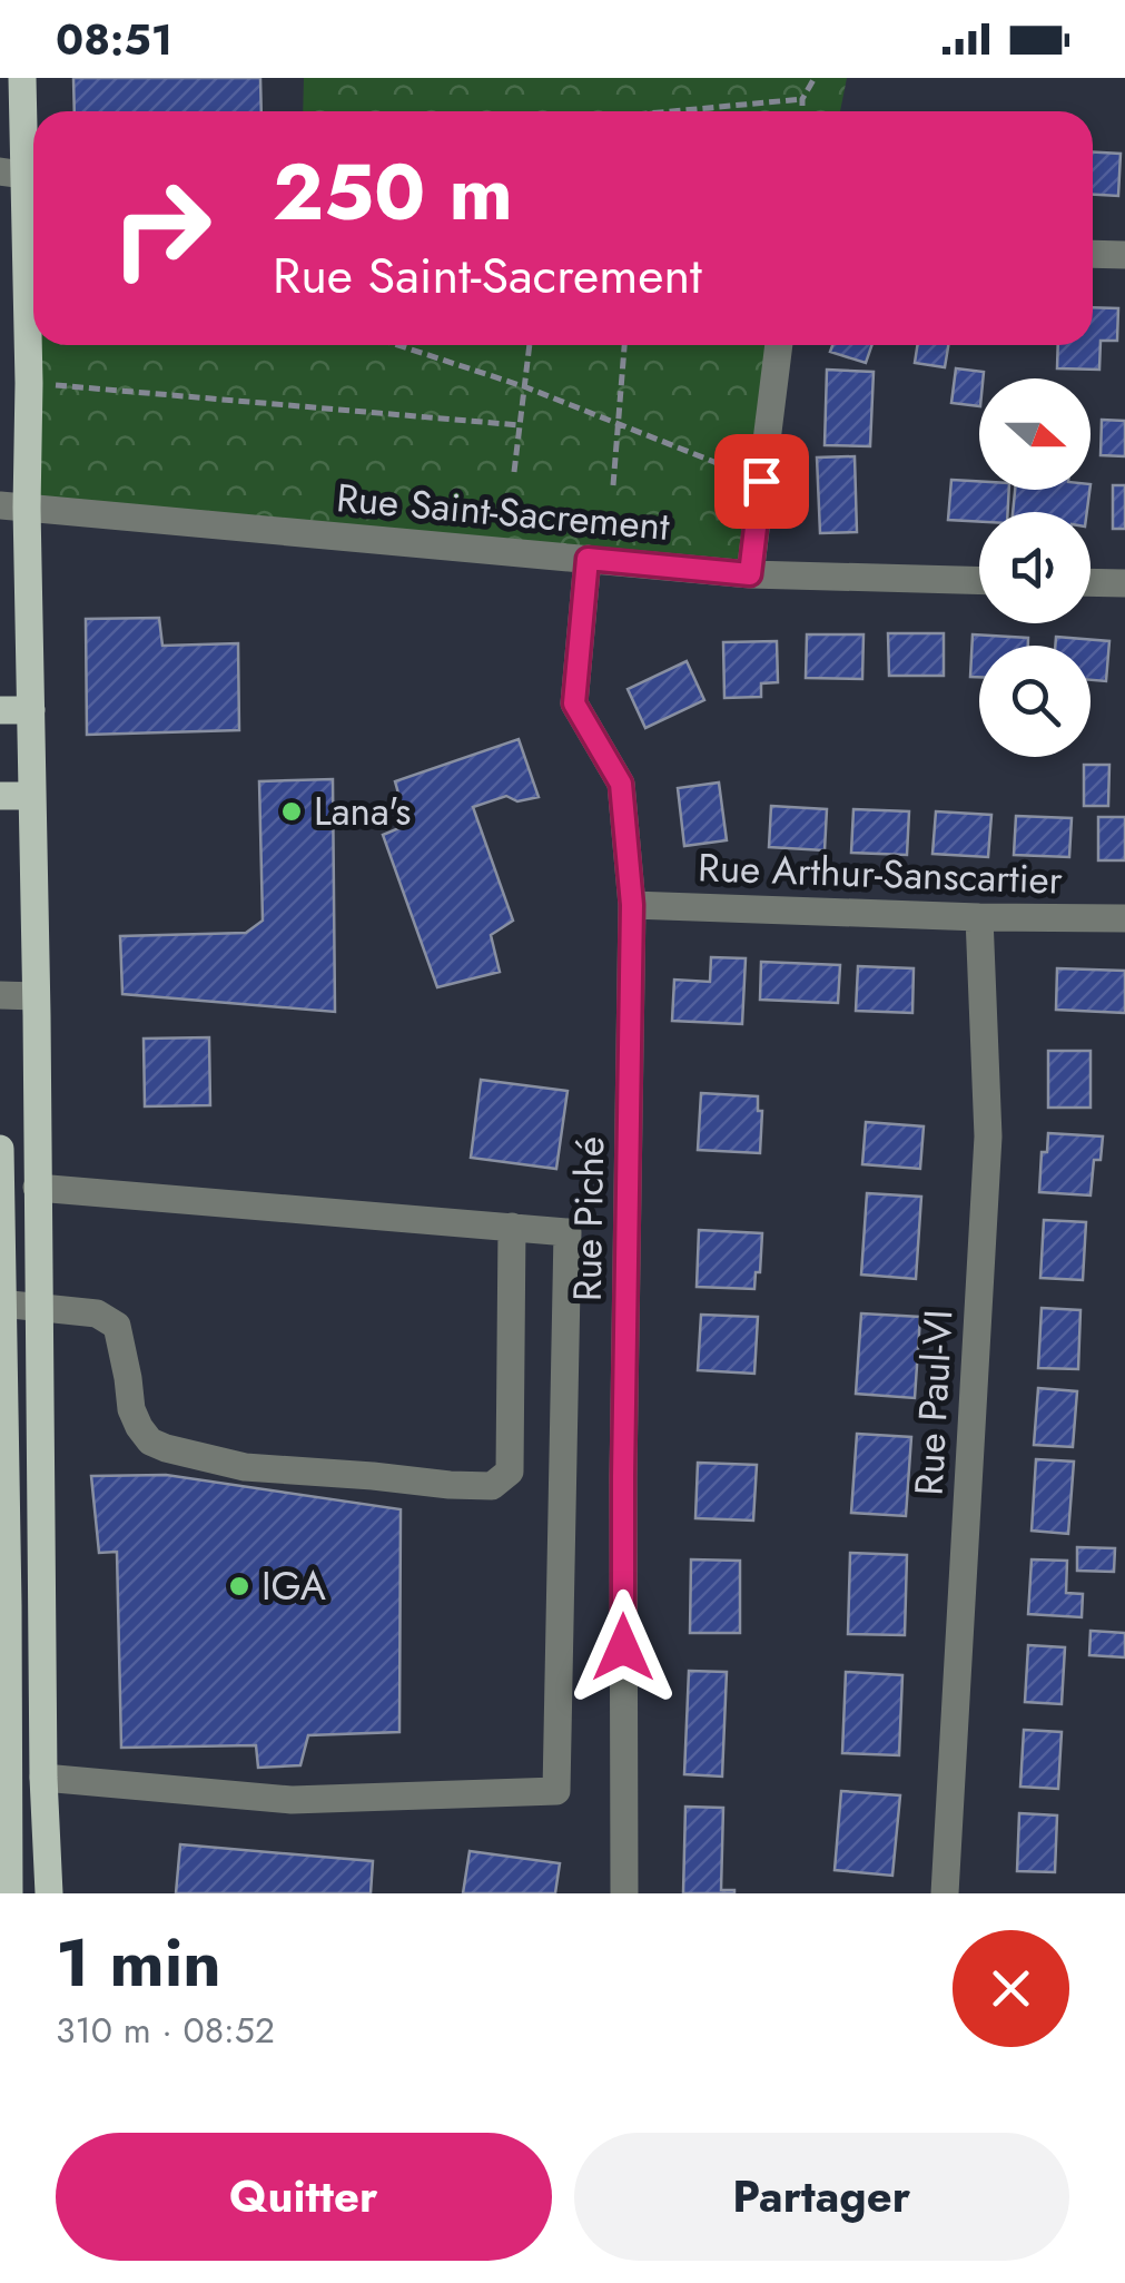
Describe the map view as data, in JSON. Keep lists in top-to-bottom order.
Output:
{
  "streets": {
    "street": [
      "Rue Saint-Sacrement",
      "Rue Arthur-Sanscartier",
      "Rue Piché",
      "Rue Paul-VI"
    ]
  },
  "crossings": [
    ["Rue Saint-Sacrement", "Rue Piché"],
    ["Rue Arthur-Sanscartier", "Rue Piché"],
    ["Rue Arthur-Sanscartier", "Rue Paul-VI"]
  ],
  "places": ["Lana's", "IGA"],
  "north": "right",
  "page": {
    "status": "08:51",
    "turn": ["250 m", "Rue Saint-Sacrement"],
    "heading": ["1 min", "310 m · 08:52"],
    "buttons": ["Quitter", "Partager"]
  }
}
